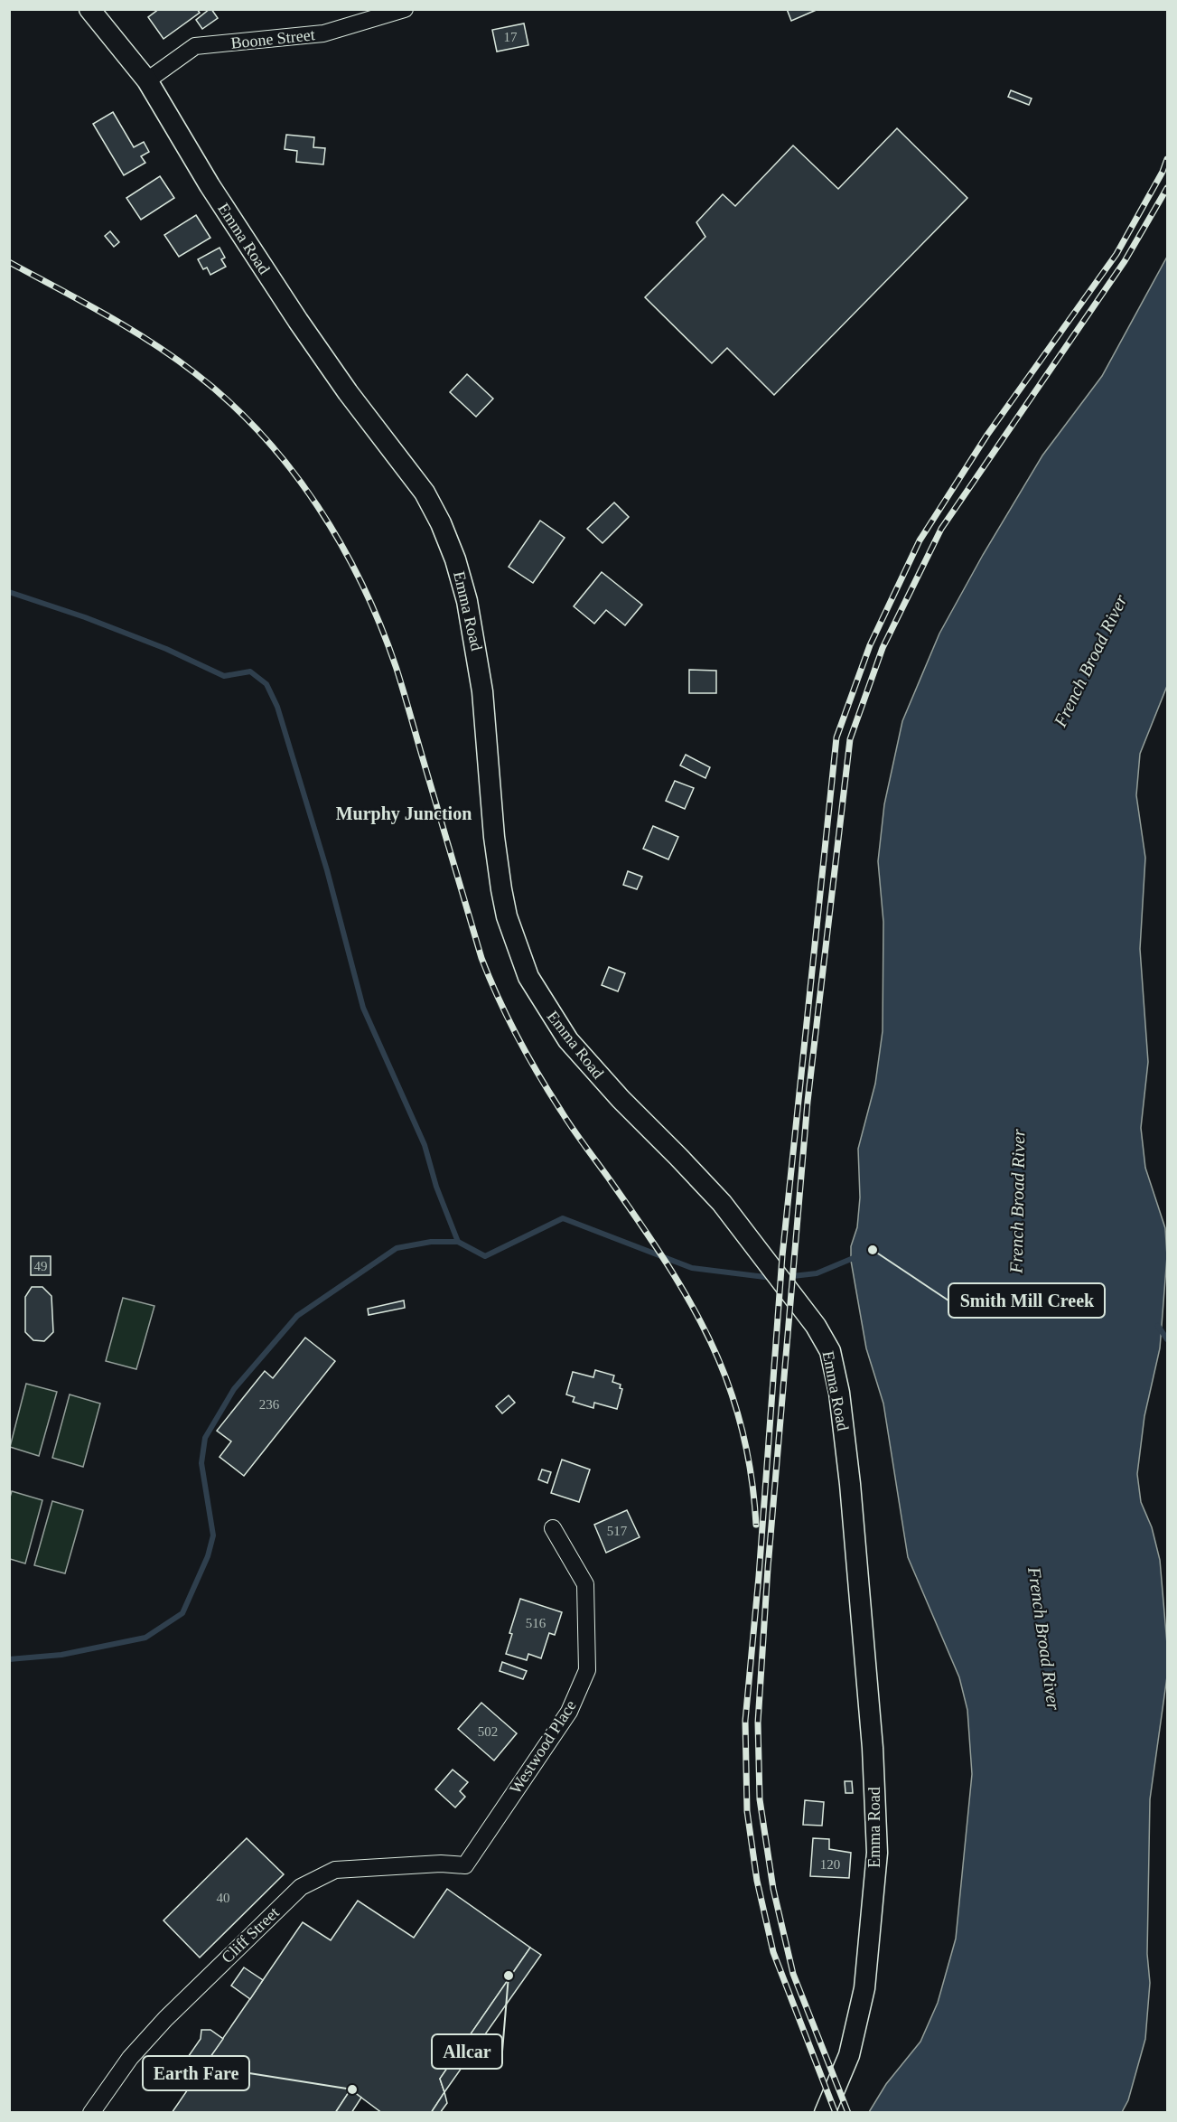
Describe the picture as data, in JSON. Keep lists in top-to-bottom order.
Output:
{
  "streets": {
    "street": [
      "Boone Street",
      "Emma Road",
      "Westwood Place",
      "Cliff Street"
    ]
  },
  "crossings": [
    ["Boone Street", "Emma Road"],
    ["Westwood Place", "Cliff Street"]
  ],
  "districts": ["Murphy Junction"],
  "water": ["French Broad River"],
  "places": ["Smith Mill Creek", "Allcar", "Earth Fare"],
  "house_numbers": [
    "17",
    "49",
    "236",
    "517",
    "516",
    "502",
    "120",
    "40"
  ]
}
